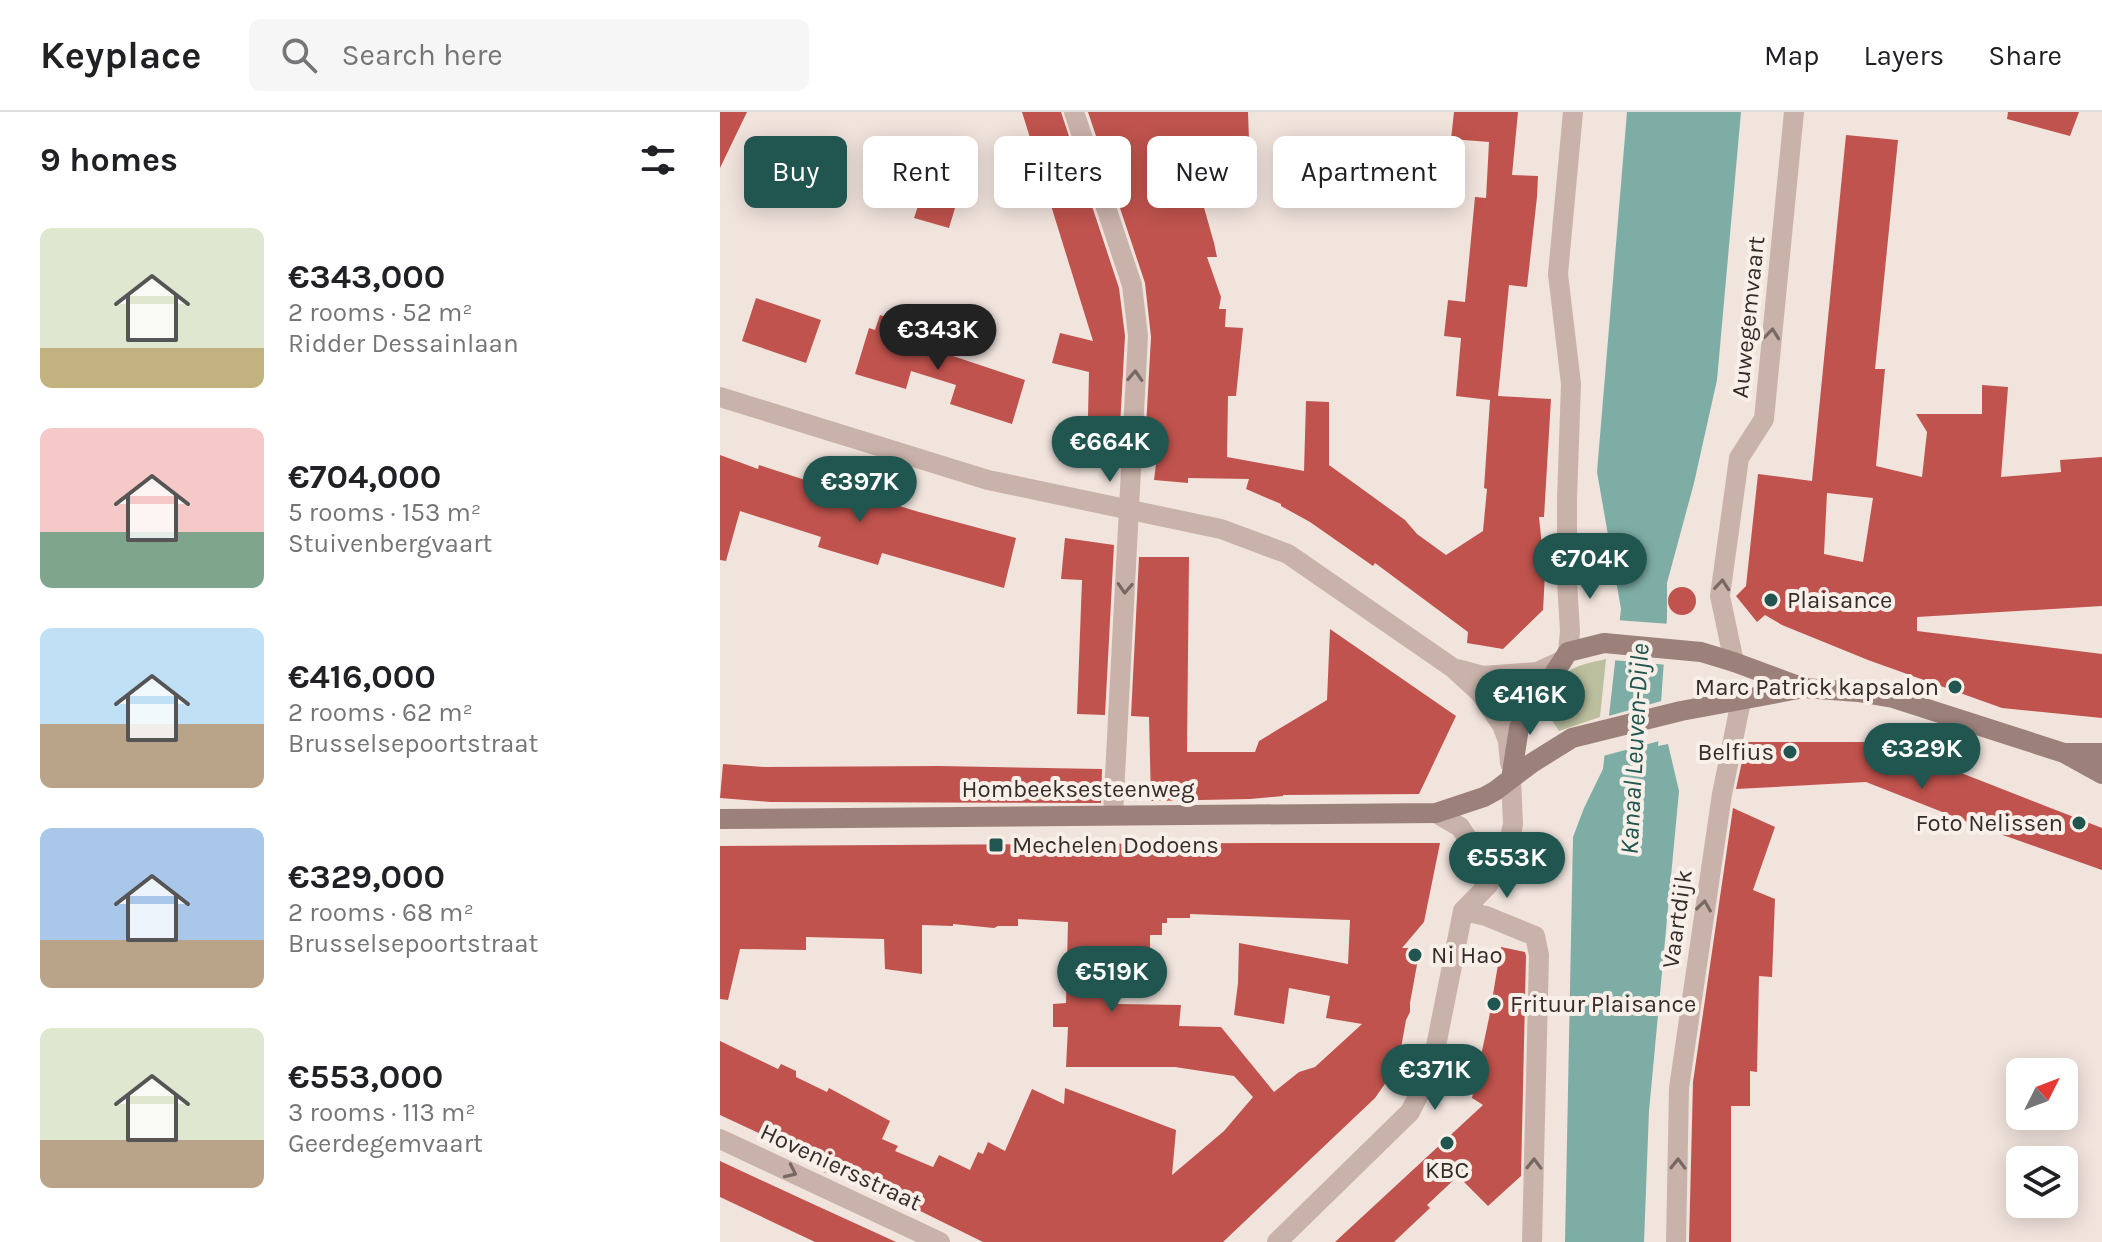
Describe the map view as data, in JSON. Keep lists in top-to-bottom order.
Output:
{
  "streets": {
    "main road": ["Hombeeksesteenweg"],
    "street": ["Auwegemvaart", "Vaartdijk", "Hoveniersstraat"]
  },
  "crossings": [
    ["Hombeeksesteenweg", "Vaartdijk"]
  ],
  "one_way": ["Vaartdijk", "Hoveniersstraat"],
  "water": ["Kanaal Leuven-Dijle"],
  "places": {
    "other": [
      "Plaisance",
      "Marc Patrick kapsalon",
      "Belfius",
      "Foto Nelissen",
      "Ni Hao",
      "Frituur Plaisance",
      "KBC"
    ],
    "transit": ["Mechelen Dodoens"]
  },
  "north": "top right",
  "page": {
    "header": "Keyplace",
    "search": "Search here",
    "nav": ["Map", "Layers", "Share"],
    "heading": "9 homes",
    "chip": [
      "Buy",
      "Rent",
      "Filters",
      "New",
      "Apartment"
    ],
    "list": [
      {
        "name": "€343,000",
        "note": "2 rooms · 52 m² · Ridder Dessainlaan"
      },
      {
        "name": "€704,000",
        "note": "5 rooms · 153 m² · Stuivenbergvaart"
      },
      {
        "name": "€416,000",
        "note": "2 rooms · 62 m² · Brusselsepoortstraat"
      },
      {
        "name": "€329,000",
        "note": "2 rooms · 68 m² · Brusselsepoortstraat"
      },
      {
        "name": "€553,000",
        "note": "3 rooms · 113 m² · Geerdegemvaart"
      }
    ],
    "price": [
      "€343K",
      "€664K",
      "€397K",
      "€704K",
      "€416K",
      "€329K",
      "€553K",
      "€519K",
      "€371K"
    ]
  }
}
